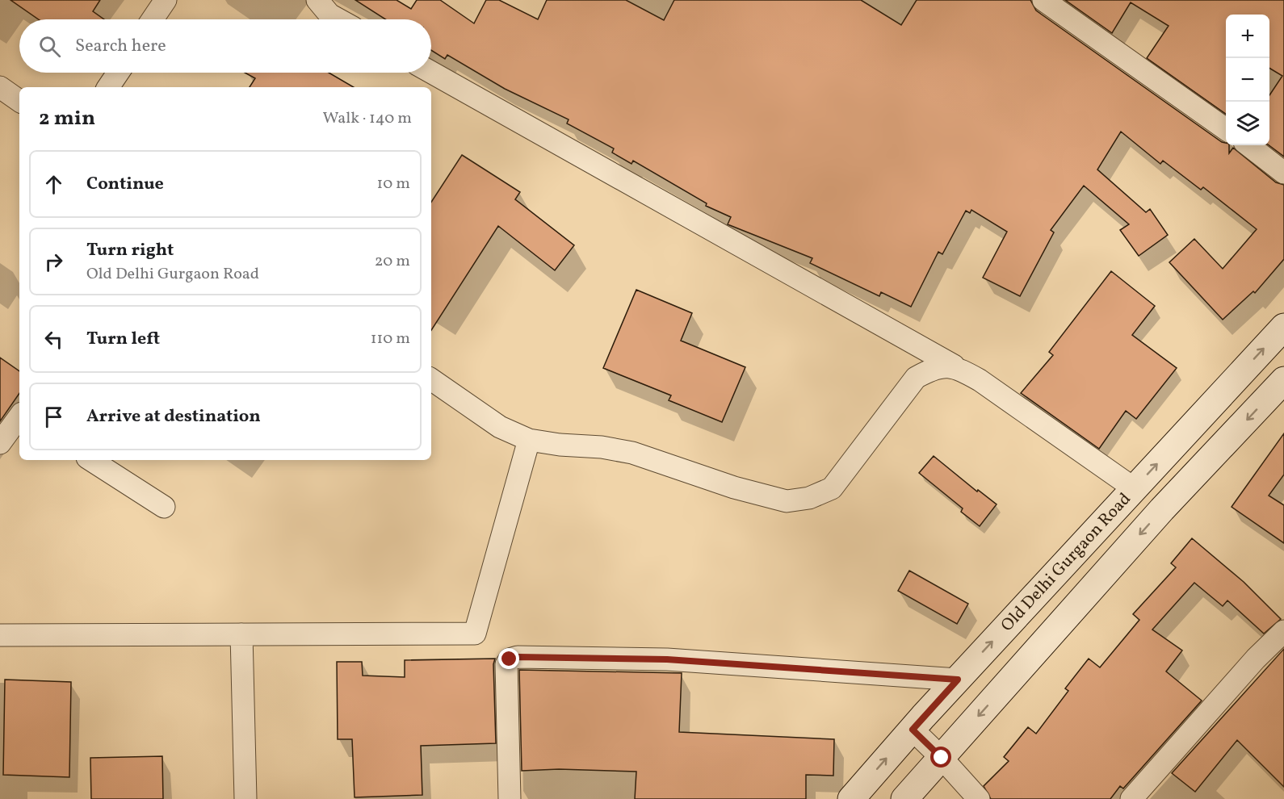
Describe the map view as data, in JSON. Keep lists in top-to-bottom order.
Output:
{
  "streets": {
    "main road": ["Old Delhi Gurgaon Road"]
  },
  "page": {
    "map_buttons": ["+", "−"],
    "search": "Search here",
    "heading": ["2 min", "Walk · 140 m"],
    "list": [
      ["Continue", "10 m"],
      ["Turn right", "Old Delhi Gurgaon Road", "20 m"],
      ["Turn left", "110 m"],
      "Arrive at destination"
    ]
  }
}
